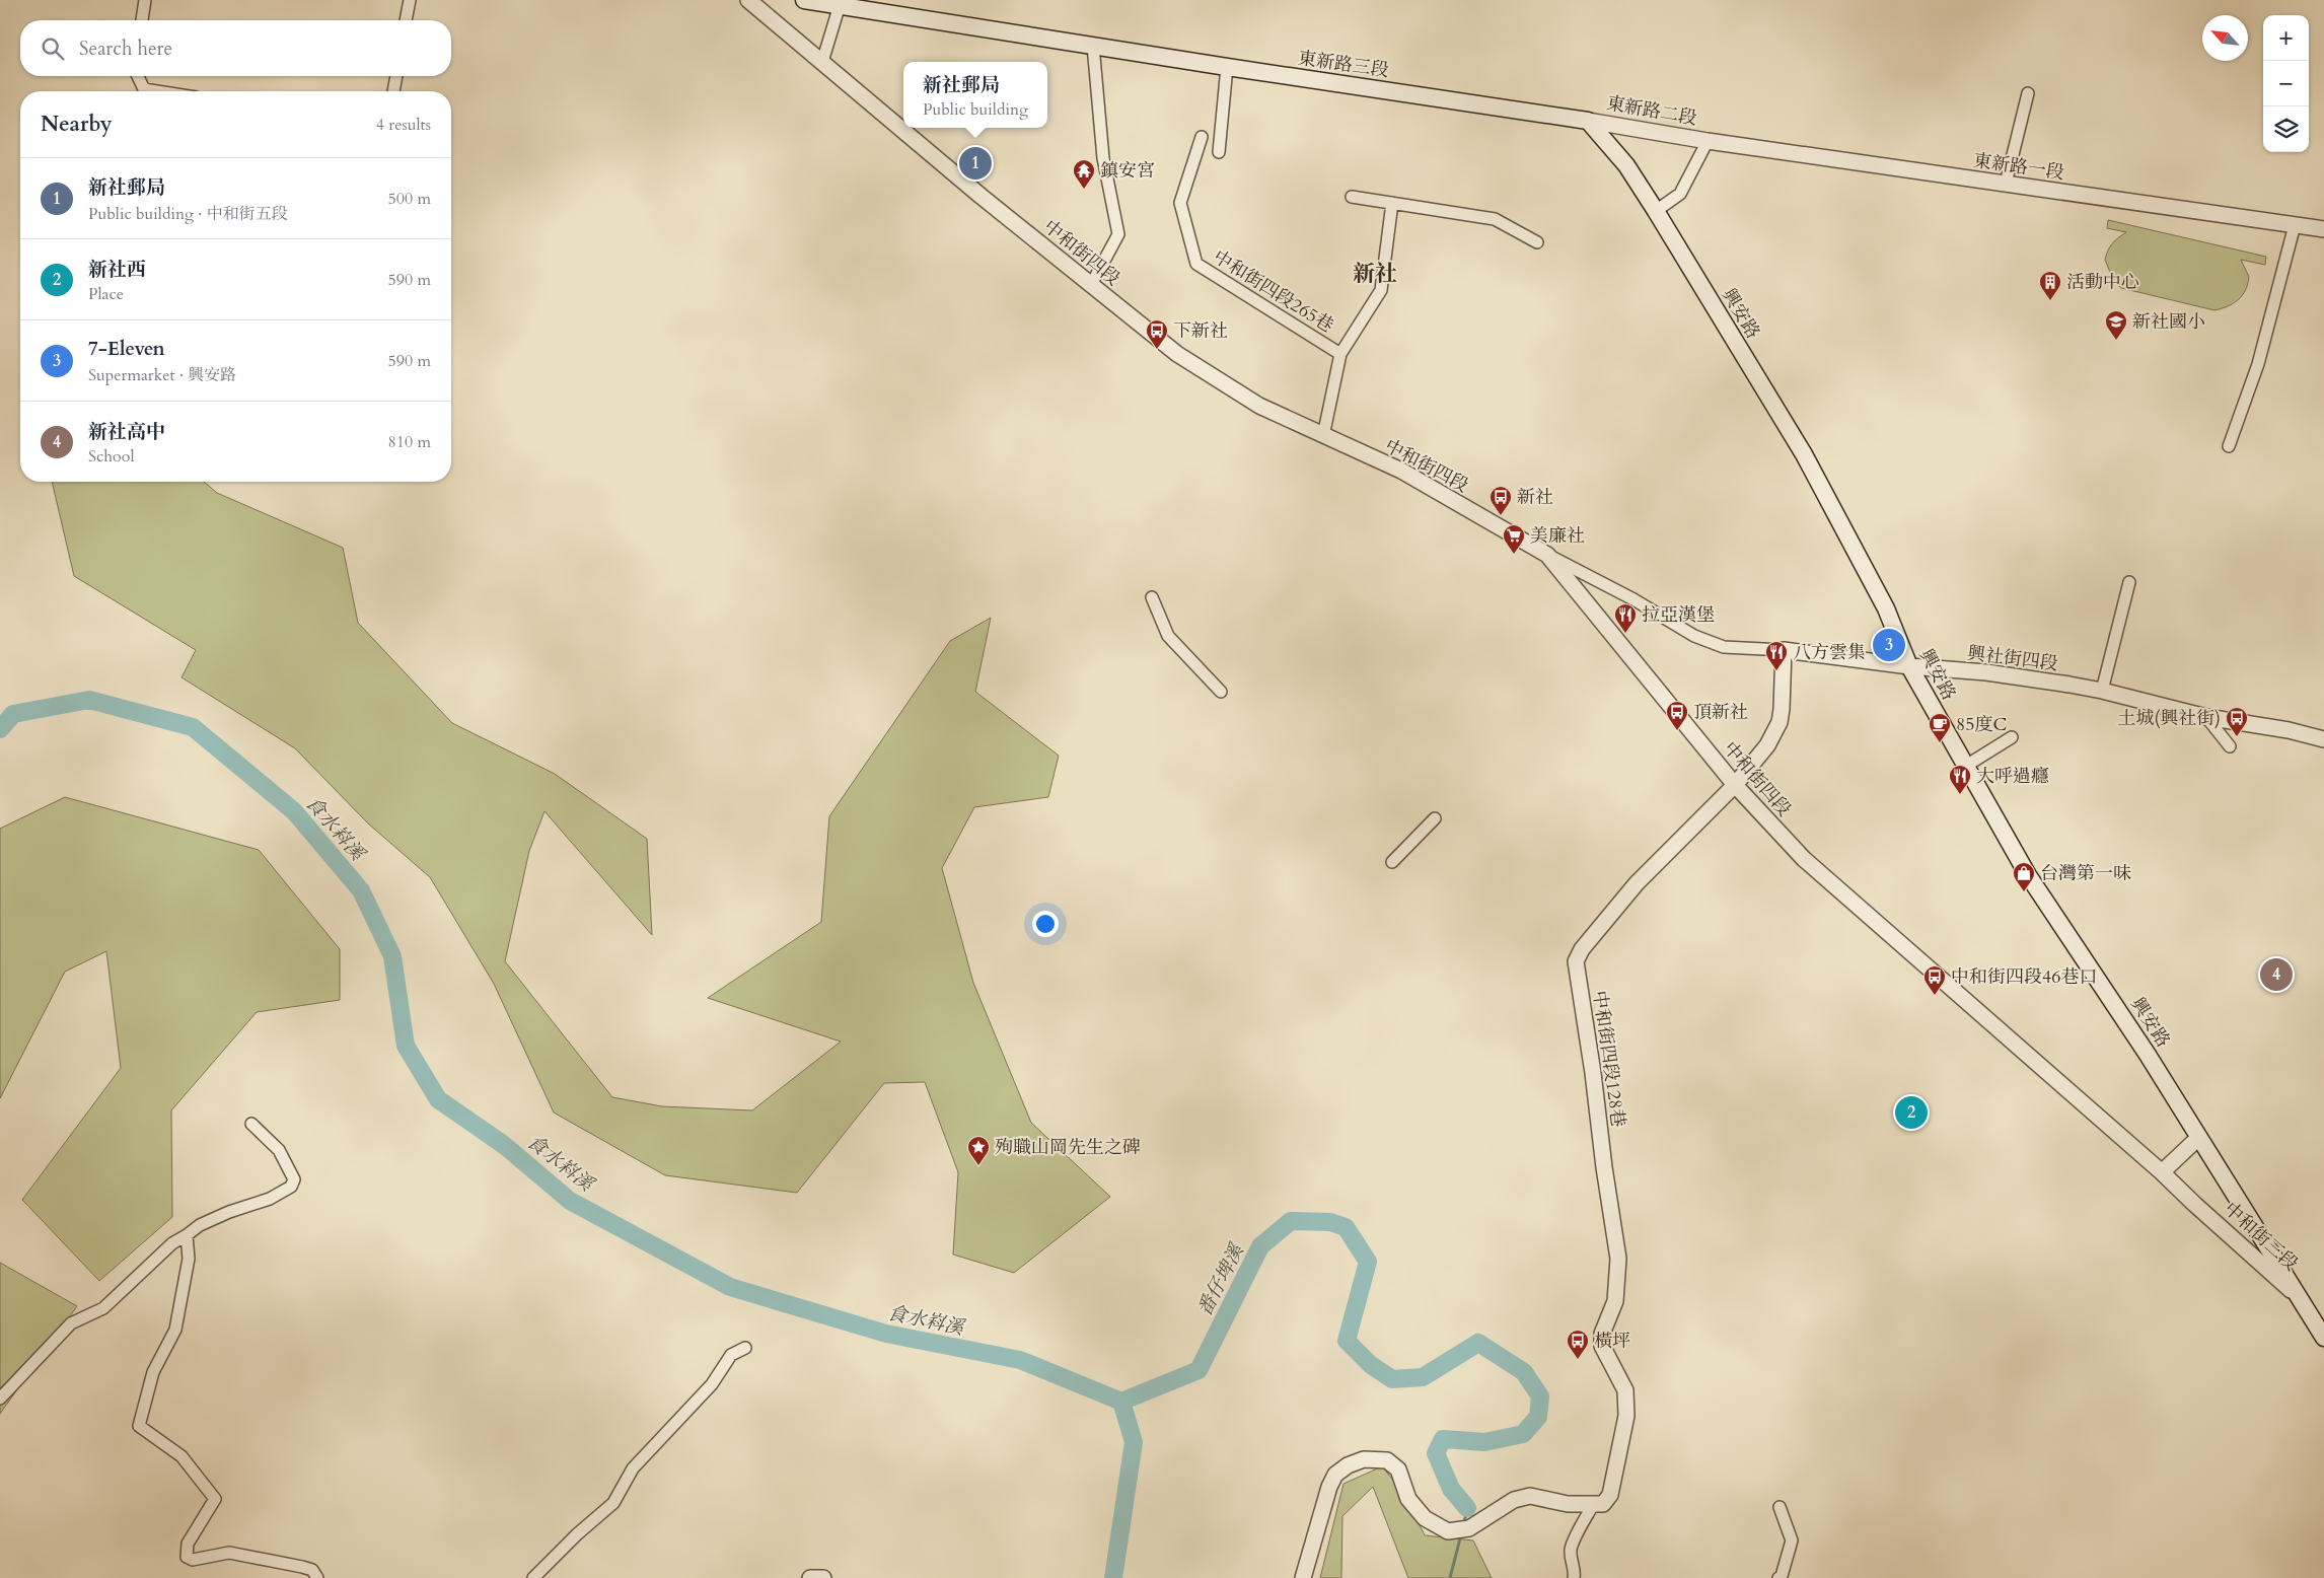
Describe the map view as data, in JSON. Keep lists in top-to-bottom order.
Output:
{
  "streets": {
    "main road": ["東新路三段", "興安路", "中和街三段"],
    "street": [
      "東新路二段",
      "東新路一段",
      "中和街四段",
      "中和街四段265巷",
      "興社街四段",
      "中和街四段128巷"
    ]
  },
  "crossings": [
    ["東新路三段", "東新路二段"],
    ["東新路三段", "興安路"],
    ["東新路二段", "東新路一段"],
    ["東新路二段", "興安路"],
    ["中和街四段", "興社街四段"],
    ["中和街四段", "中和街四段128巷"],
    ["中和街四段", "中和街三段"],
    ["興安路", "興社街四段"],
    ["興安路", "中和街三段"],
    ["興社街四段", "中和街四段128巷"]
  ],
  "districts": ["新社"],
  "water": ["食水嵙溪", "番仔埤溪"],
  "places": {
    "temple": ["鎮安宮"],
    "building": ["活動中心"],
    "school or university": ["新社國小"],
    "bus stop": [
      "下新社",
      "新社",
      "頂新社",
      "土城(興社街)",
      "中和街四段46巷口",
      "橫坪"
    ],
    "supermarket": ["美廉社"],
    "restaurant": ["拉亞漢堡", "八方雲集", "大呼過癮"],
    "cafe": ["85度C"],
    "shop": ["台灣第一味"],
    "place": ["殉職山岡先生之碑"]
  },
  "north": "top left",
  "page": {
    "map_buttons": ["+", "−"],
    "search": "Search here",
    "popup": ["新社郵局", "Public building"],
    "heading": ["Nearby", "4 results"],
    "pins": [
      "1",
      "3",
      "4",
      "2"
    ],
    "list": [
      {
        "mark": "1",
        "name": "新社郵局",
        "note": "Public building · 中和街五段",
        "value": "500 m"
      },
      {
        "mark": "2",
        "name": "新社西",
        "note": "Place",
        "value": "590 m"
      },
      {
        "mark": "3",
        "name": "7-Eleven",
        "note": "Supermarket · 興安路",
        "value": "590 m"
      },
      {
        "mark": "4",
        "name": "新社高中",
        "note": "School",
        "value": "810 m"
      }
    ]
  }
}
